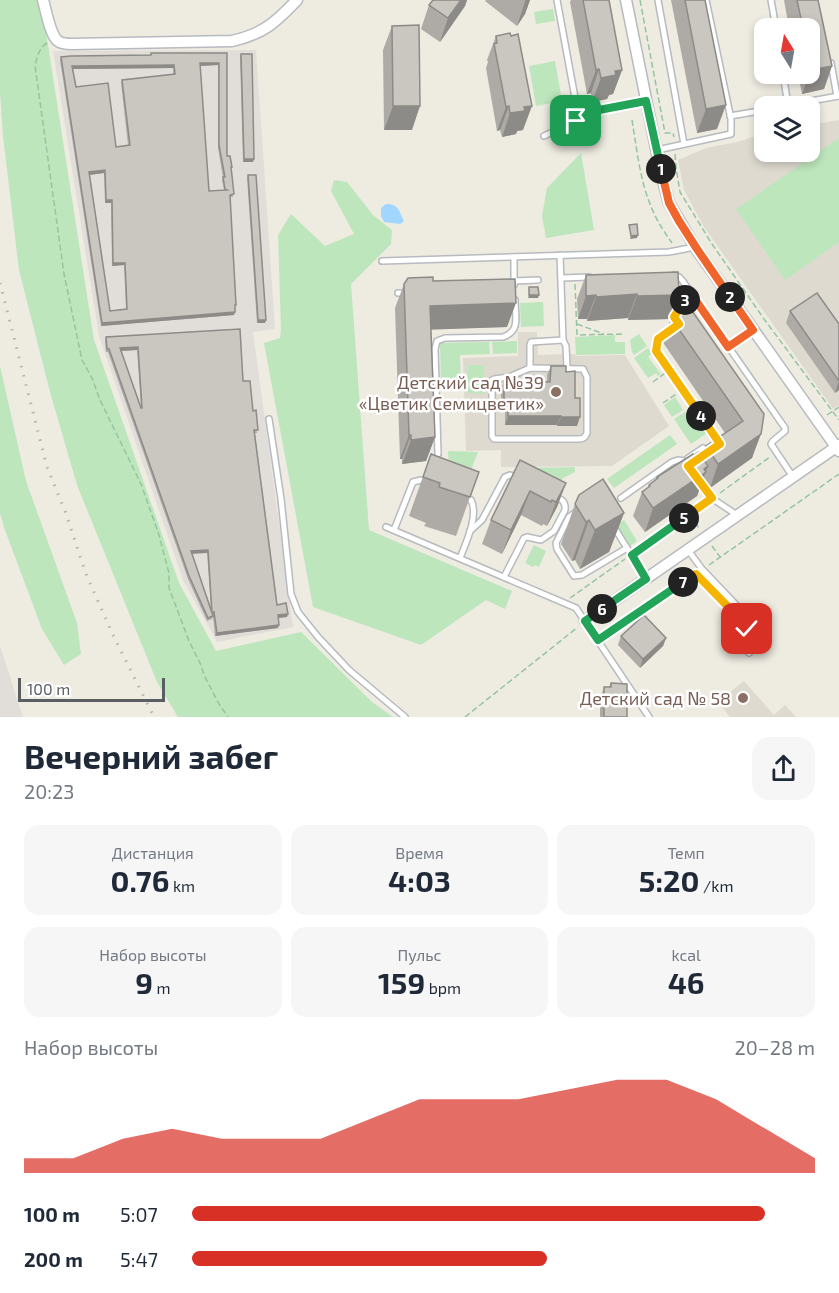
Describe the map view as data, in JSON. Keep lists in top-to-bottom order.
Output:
{
  "places": ["Детский сад №39 «Цветик Семицветик»", "Детский сад № 58"],
  "scale_bar": "100 m",
  "north": "top",
  "page": {
    "pins": [
      "1",
      "2",
      "3",
      "4",
      "5",
      "7",
      "6"
    ],
    "scale": "100 m",
    "heading": ["Вечерний забег", "20:23"],
    "stats": [
      ["Дистанция", "0.76 km"],
      ["Время", "4:03"],
      ["Темп", "5:20 /km"],
      ["Набор высоты", "9 m"],
      ["Пульс", "159 bpm"],
      ["kcal", "46"]
    ],
    "chart": ["Набор высоты", "20–28 m"],
    "list": [
      {
        "name": "100 m",
        "note": "5:07"
      },
      {
        "name": "200 m",
        "note": "5:47"
      }
    ]
  }
}
